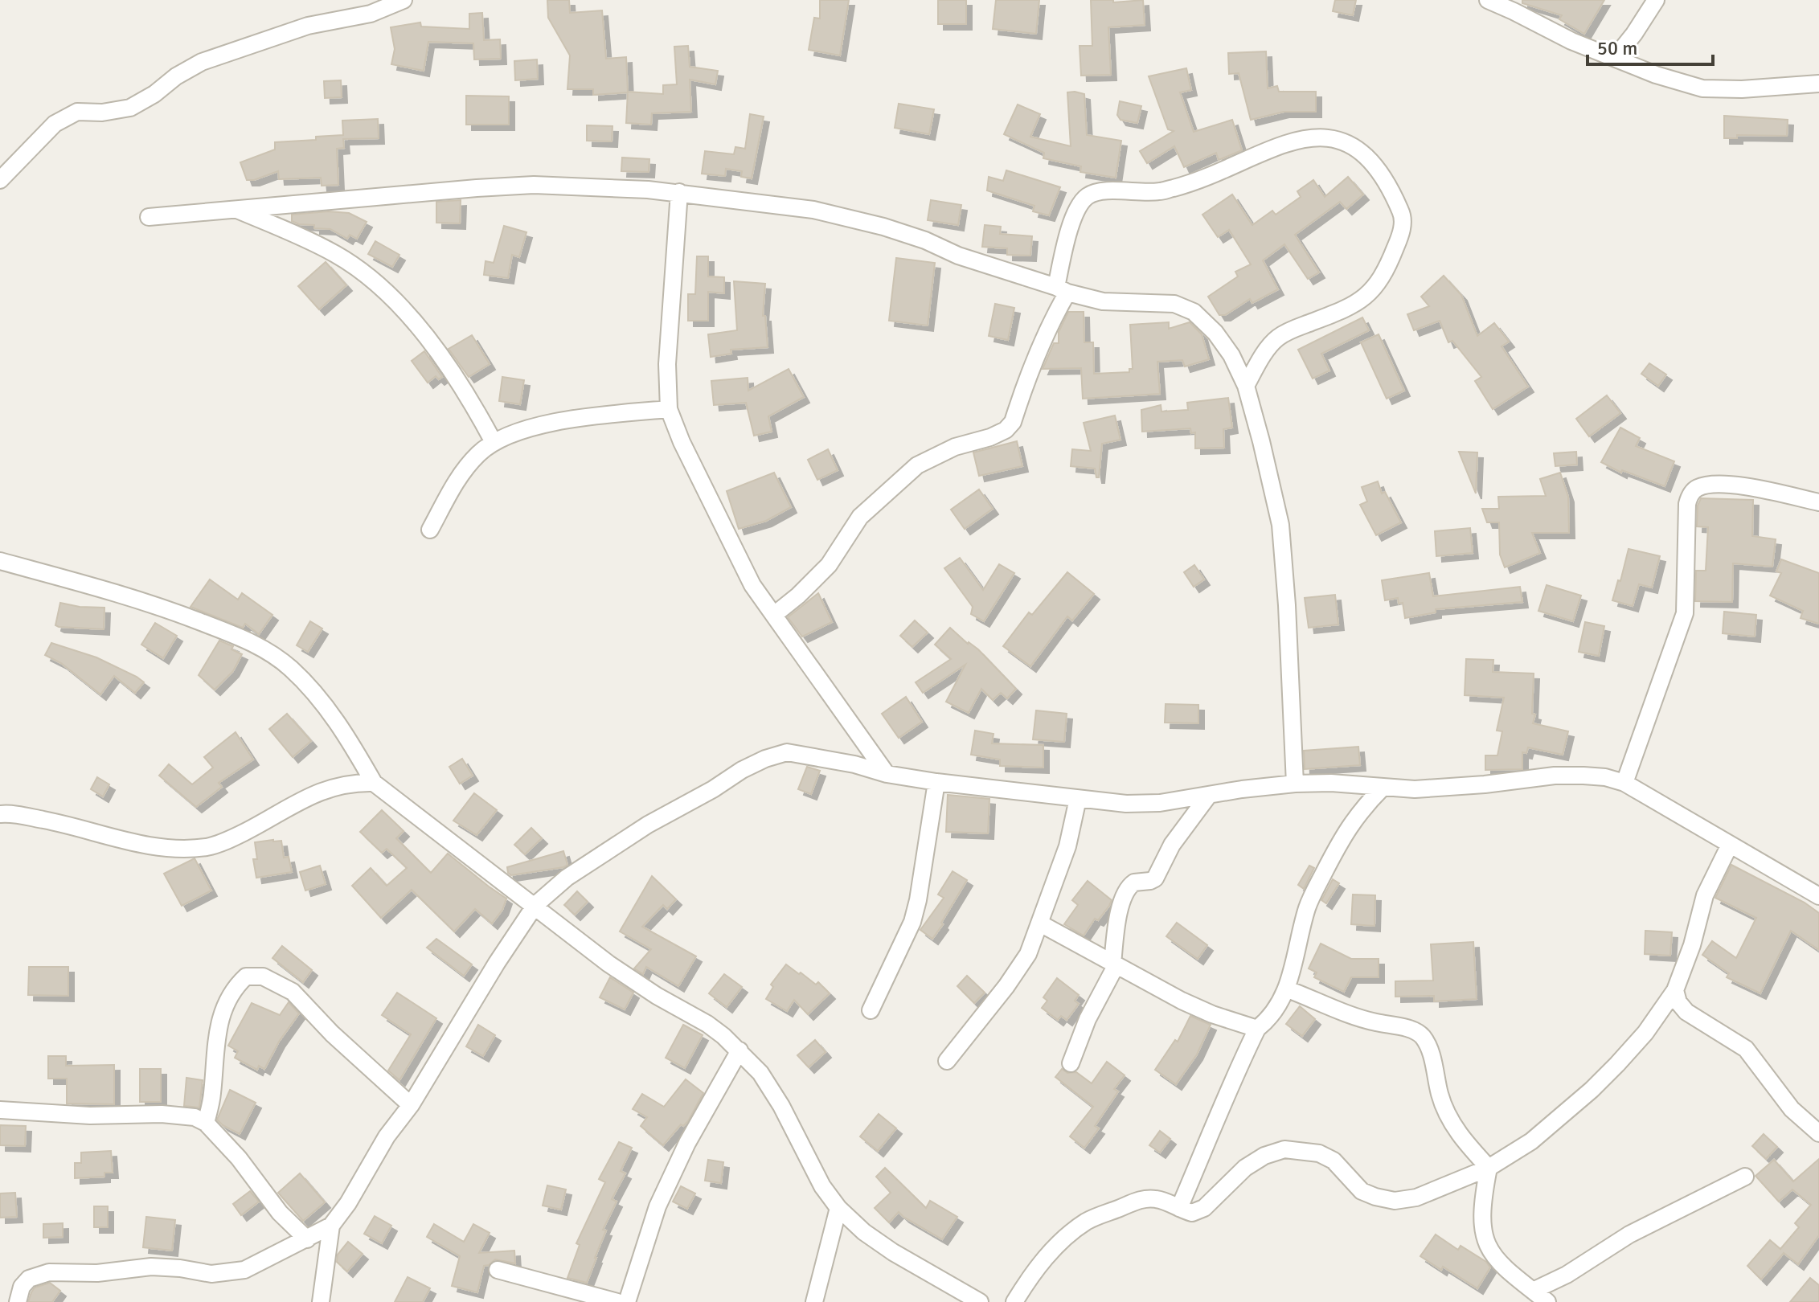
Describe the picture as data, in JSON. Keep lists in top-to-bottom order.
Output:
{
  "scale_bar": "50 m"
}
